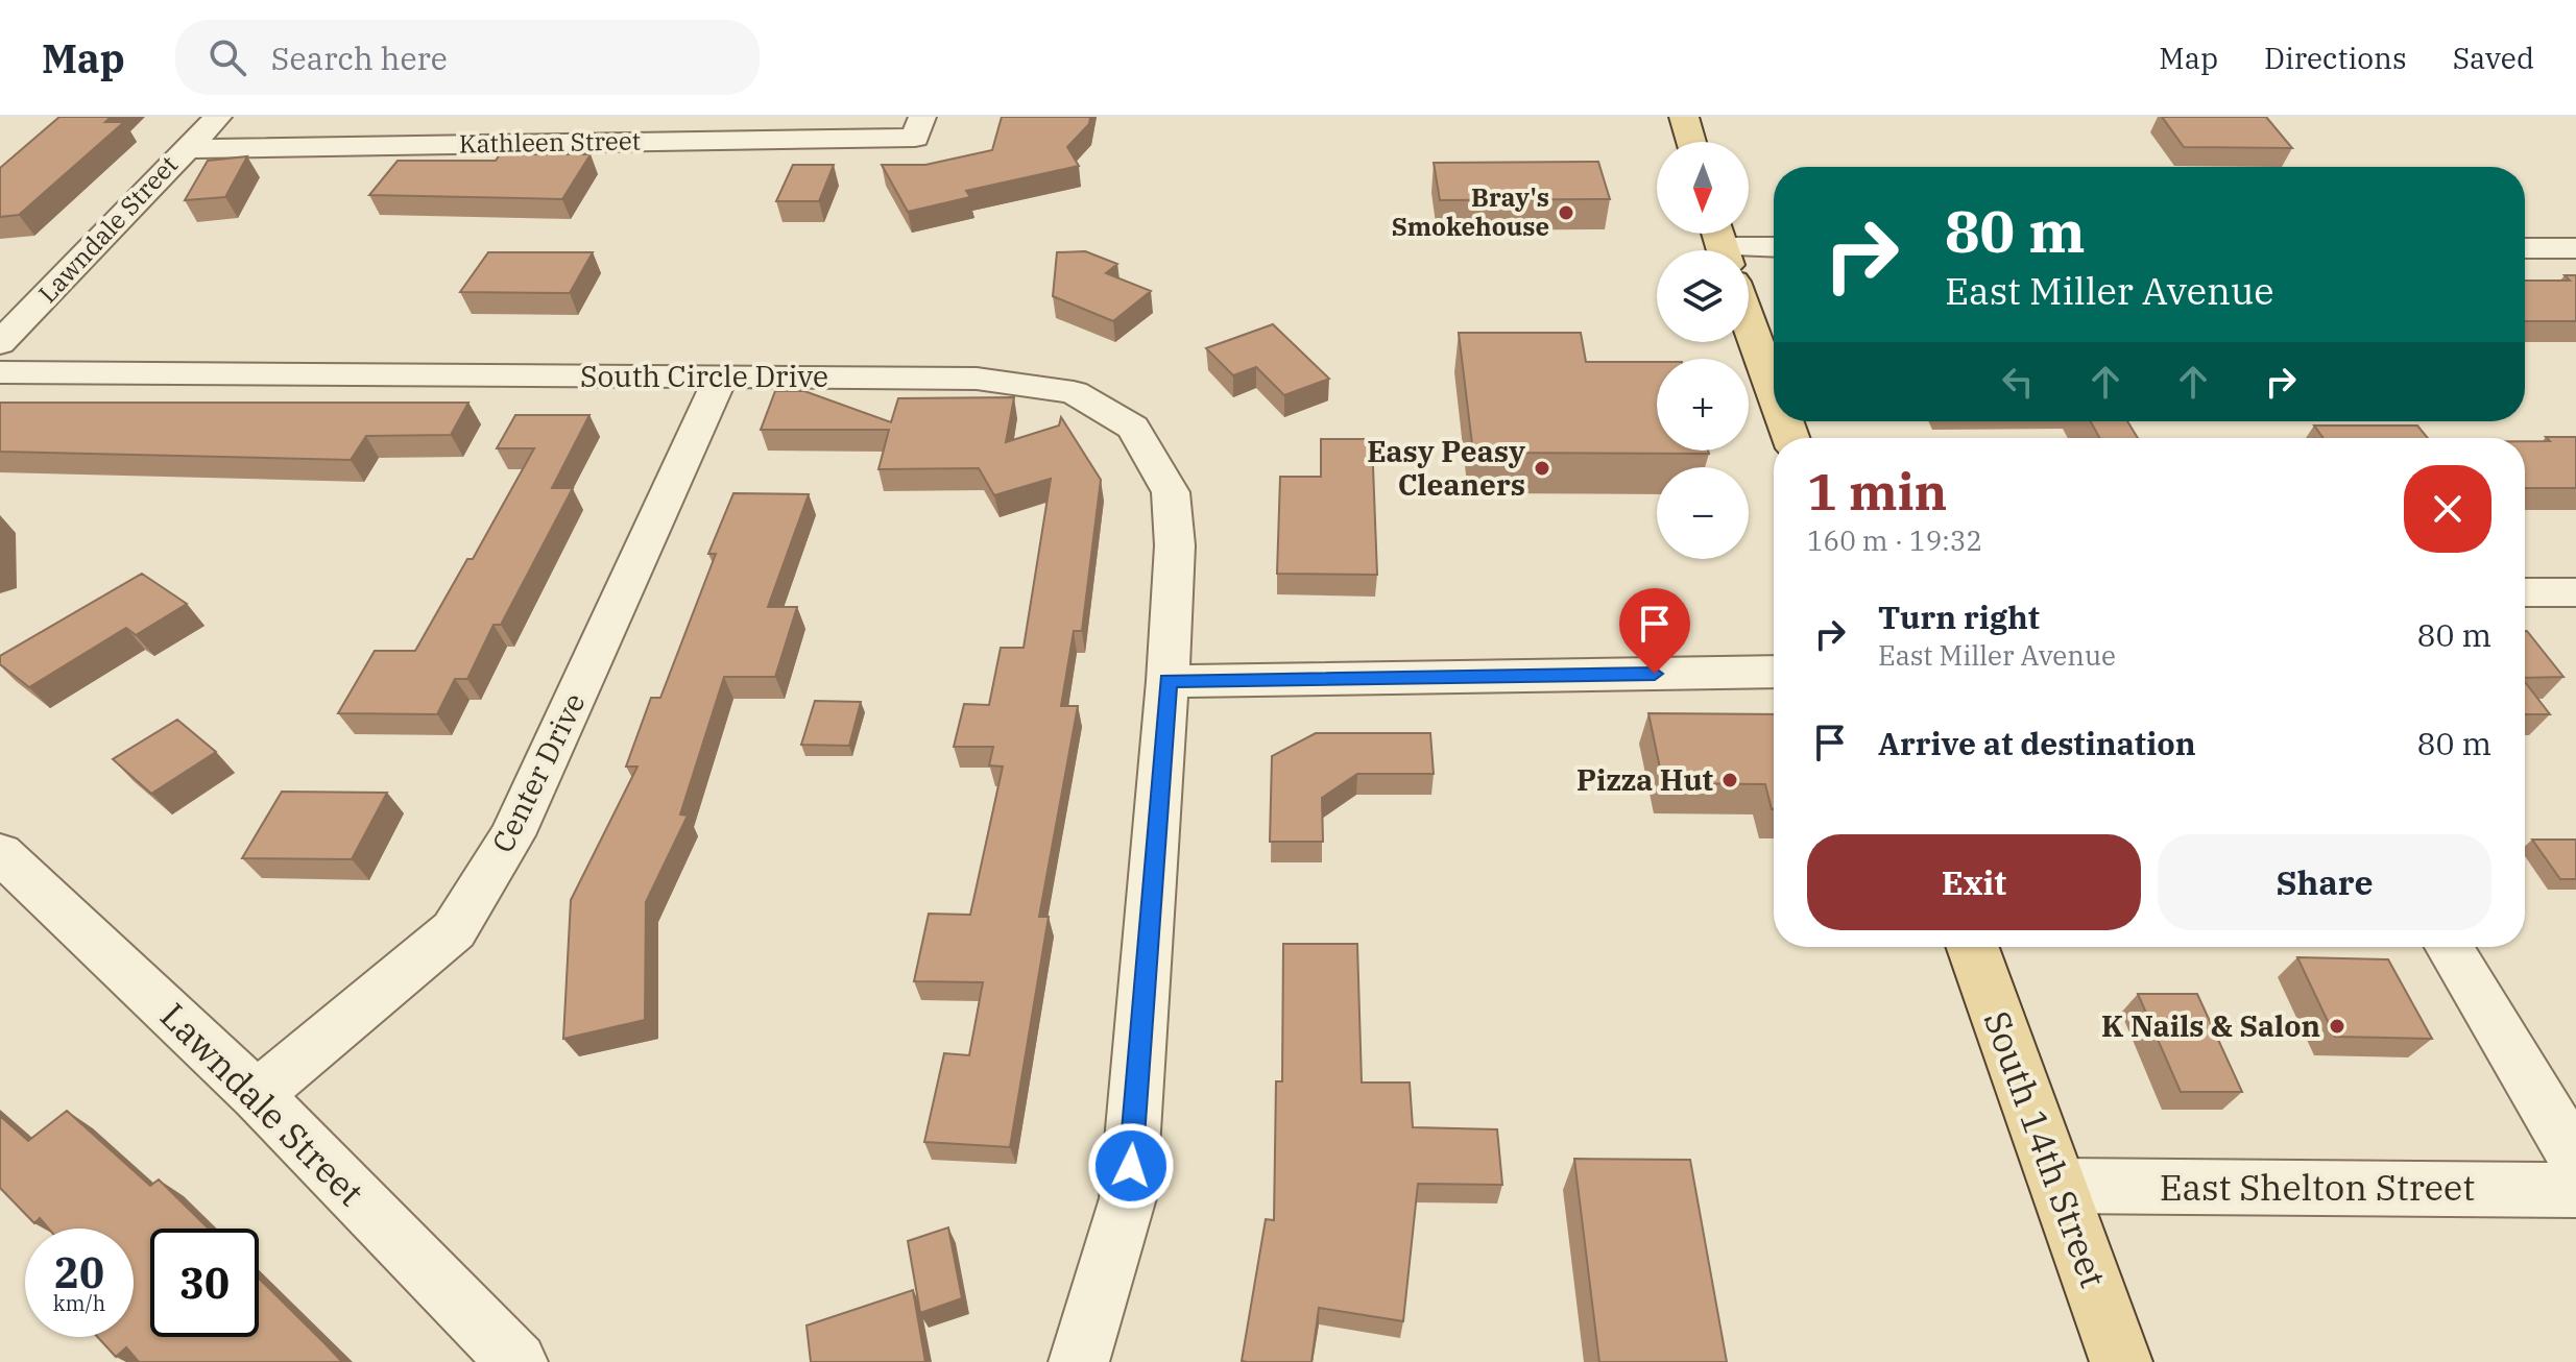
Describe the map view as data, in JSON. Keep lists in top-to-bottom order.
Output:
{
  "streets": {
    "main road": ["South 14th Street"],
    "street": [
      "Kathleen Street",
      "Lawndale Street",
      "South Circle Drive",
      "Center Drive",
      "East Shelton Street"
    ]
  },
  "crossings": [
    ["Kathleen Street", "Lawndale Street"],
    ["Lawndale Street", "Center Drive"],
    ["South Circle Drive", "Center Drive"],
    ["South 14th Street", "East Shelton Street"]
  ],
  "places": [
    "Bray's Smokehouse",
    "Easy Peasy Cleaners",
    "Pizza Hut",
    "K Nails & Salon"
  ],
  "north": "bottom",
  "page": {
    "header": "Map",
    "search": "Search here",
    "nav": ["Map", "Directions", "Saved"],
    "map_buttons": ["+", "−"],
    "turn": ["80 m", "East Miller Avenue"],
    "heading": ["1 min", "160 m · 19:32"],
    "list": [
      {
        "name": "Turn right",
        "note": "East Miller Avenue",
        "value": "80 m"
      },
      {
        "name": "Arrive at destination",
        "value": "80 m"
      }
    ],
    "buttons": ["Exit", "Share"],
    "speed": "20 km/h",
    "limit": "30"
  }
}
